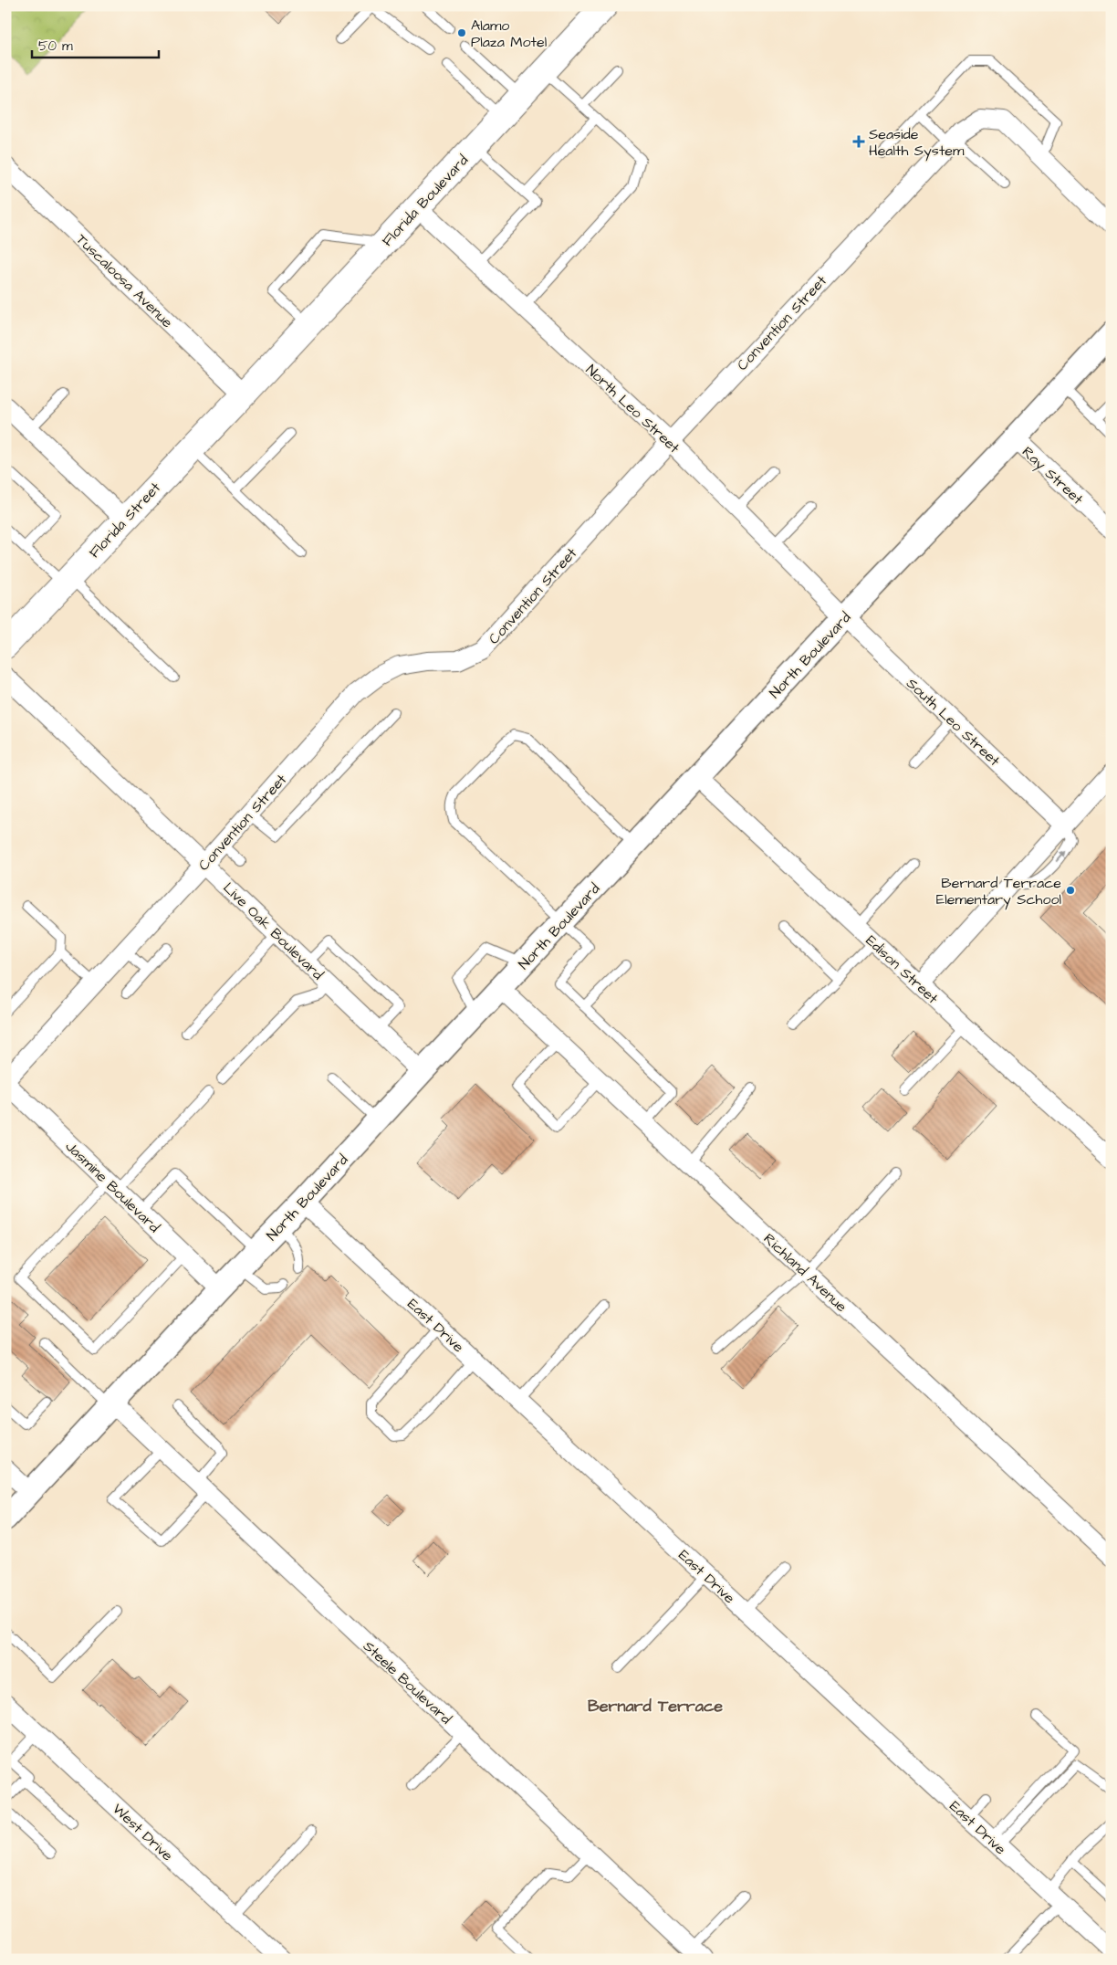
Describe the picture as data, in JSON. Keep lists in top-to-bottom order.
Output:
{
  "streets": {
    "main road": ["Florida Boulevard", "Florida Street"],
    "street": [
      "Tuscaloosa Avenue",
      "Convention Street",
      "North Leo Street",
      "Ray Street",
      "North Boulevard",
      "South Leo Street",
      "Live Oak Boulevard",
      "Edison Street",
      "Jasmine Boulevard",
      "Richland Avenue",
      "East Drive",
      "Steele Boulevard",
      "West Drive"
    ]
  },
  "crossings": [
    ["Florida Boulevard", "Tuscaloosa Avenue"],
    ["Florida Boulevard", "North Leo Street"],
    ["Florida Boulevard", "Florida Street"],
    ["Tuscaloosa Avenue", "Florida Street"],
    ["Convention Street", "North Leo Street"],
    ["Convention Street", "Live Oak Boulevard"],
    ["Convention Street", "Jasmine Boulevard"],
    ["North Leo Street", "North Boulevard"],
    ["North Leo Street", "South Leo Street"],
    ["Ray Street", "North Boulevard"],
    ["North Boulevard", "South Leo Street"],
    ["North Boulevard", "Live Oak Boulevard"],
    ["North Boulevard", "Edison Street"],
    ["North Boulevard", "Jasmine Boulevard"],
    ["North Boulevard", "Richland Avenue"],
    ["North Boulevard", "East Drive"],
    ["North Boulevard", "Steele Boulevard"]
  ],
  "districts": ["Bernard Terrace"],
  "places": {
    "other": ["Alamo Plaza Motel", "Bernard Terrace Elementary School"],
    "health": ["Seaside Health System"]
  },
  "scale_bar": "50 m"
}
